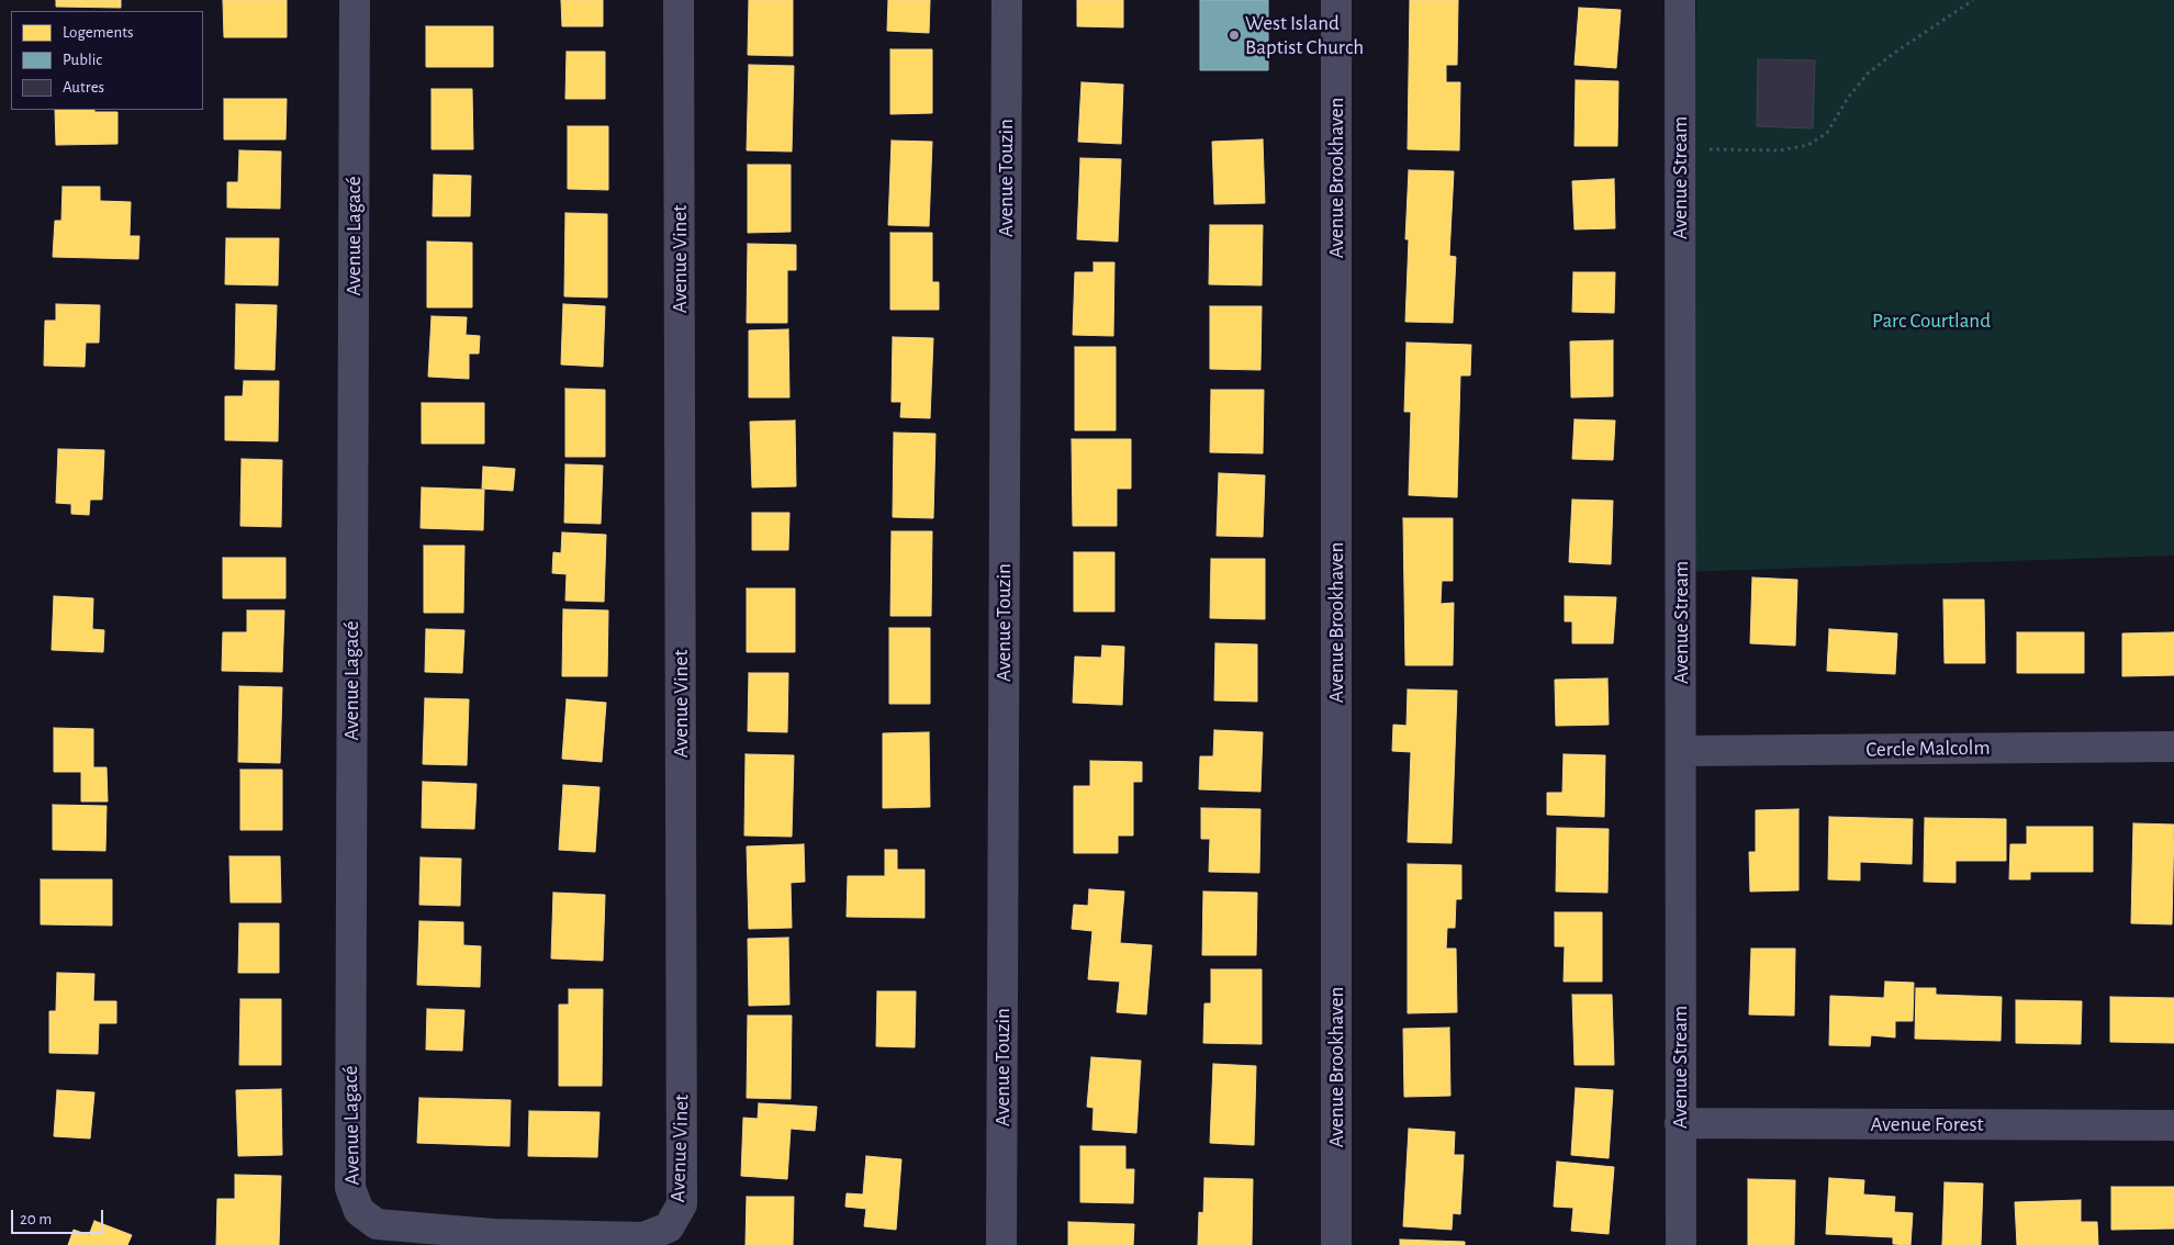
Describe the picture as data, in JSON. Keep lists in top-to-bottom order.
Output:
{
  "streets": {
    "street": [
      "Avenue Touzin",
      "Avenue Brookhaven",
      "Avenue Stream",
      "Avenue Lagacé",
      "Avenue Vinet",
      "Cercle Malcolm",
      "Avenue Forest"
    ]
  },
  "crossings": [
    ["Avenue Stream", "Cercle Malcolm"],
    ["Avenue Stream", "Avenue Forest"],
    ["Avenue Lagacé", "Avenue Vinet"]
  ],
  "parks": ["Parc Courtland"],
  "places": ["West Island Baptist Church"],
  "legend": ["Logements", "Public", "Autres"],
  "scale_bar": "20 m"
}
